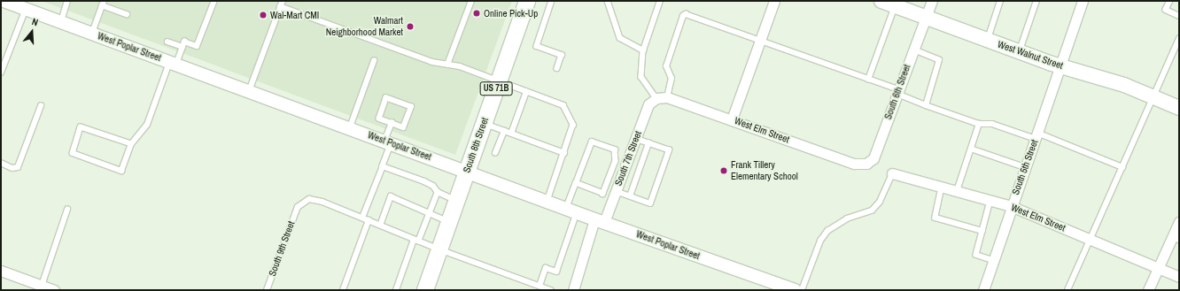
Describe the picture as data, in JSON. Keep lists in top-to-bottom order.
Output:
{
  "streets": {
    "main road": ["West Walnut Street", "US 71B", "South 8th Street"],
    "street": [
      "West Poplar Street",
      "South 6th Street",
      "West Elm Street",
      "South 7th Street",
      "South 5th Street"
    ],
    "lane": ["South 9th Street"]
  },
  "crossings": [
    ["West Poplar Street", "South 8th Street"],
    ["West Poplar Street", "South 7th Street"],
    ["West Walnut Street", "South 6th Street"],
    ["West Walnut Street", "South 5th Street"],
    ["South 6th Street", "West Elm Street"],
    ["West Elm Street", "South 7th Street"],
    ["West Elm Street", "South 5th Street"]
  ],
  "places": [
    "Online Pick-Up",
    "Wal-Mart CMI",
    "Walmart Neighborhood Market",
    "Frank Tillery Elementary School"
  ],
  "north": "top"
}
